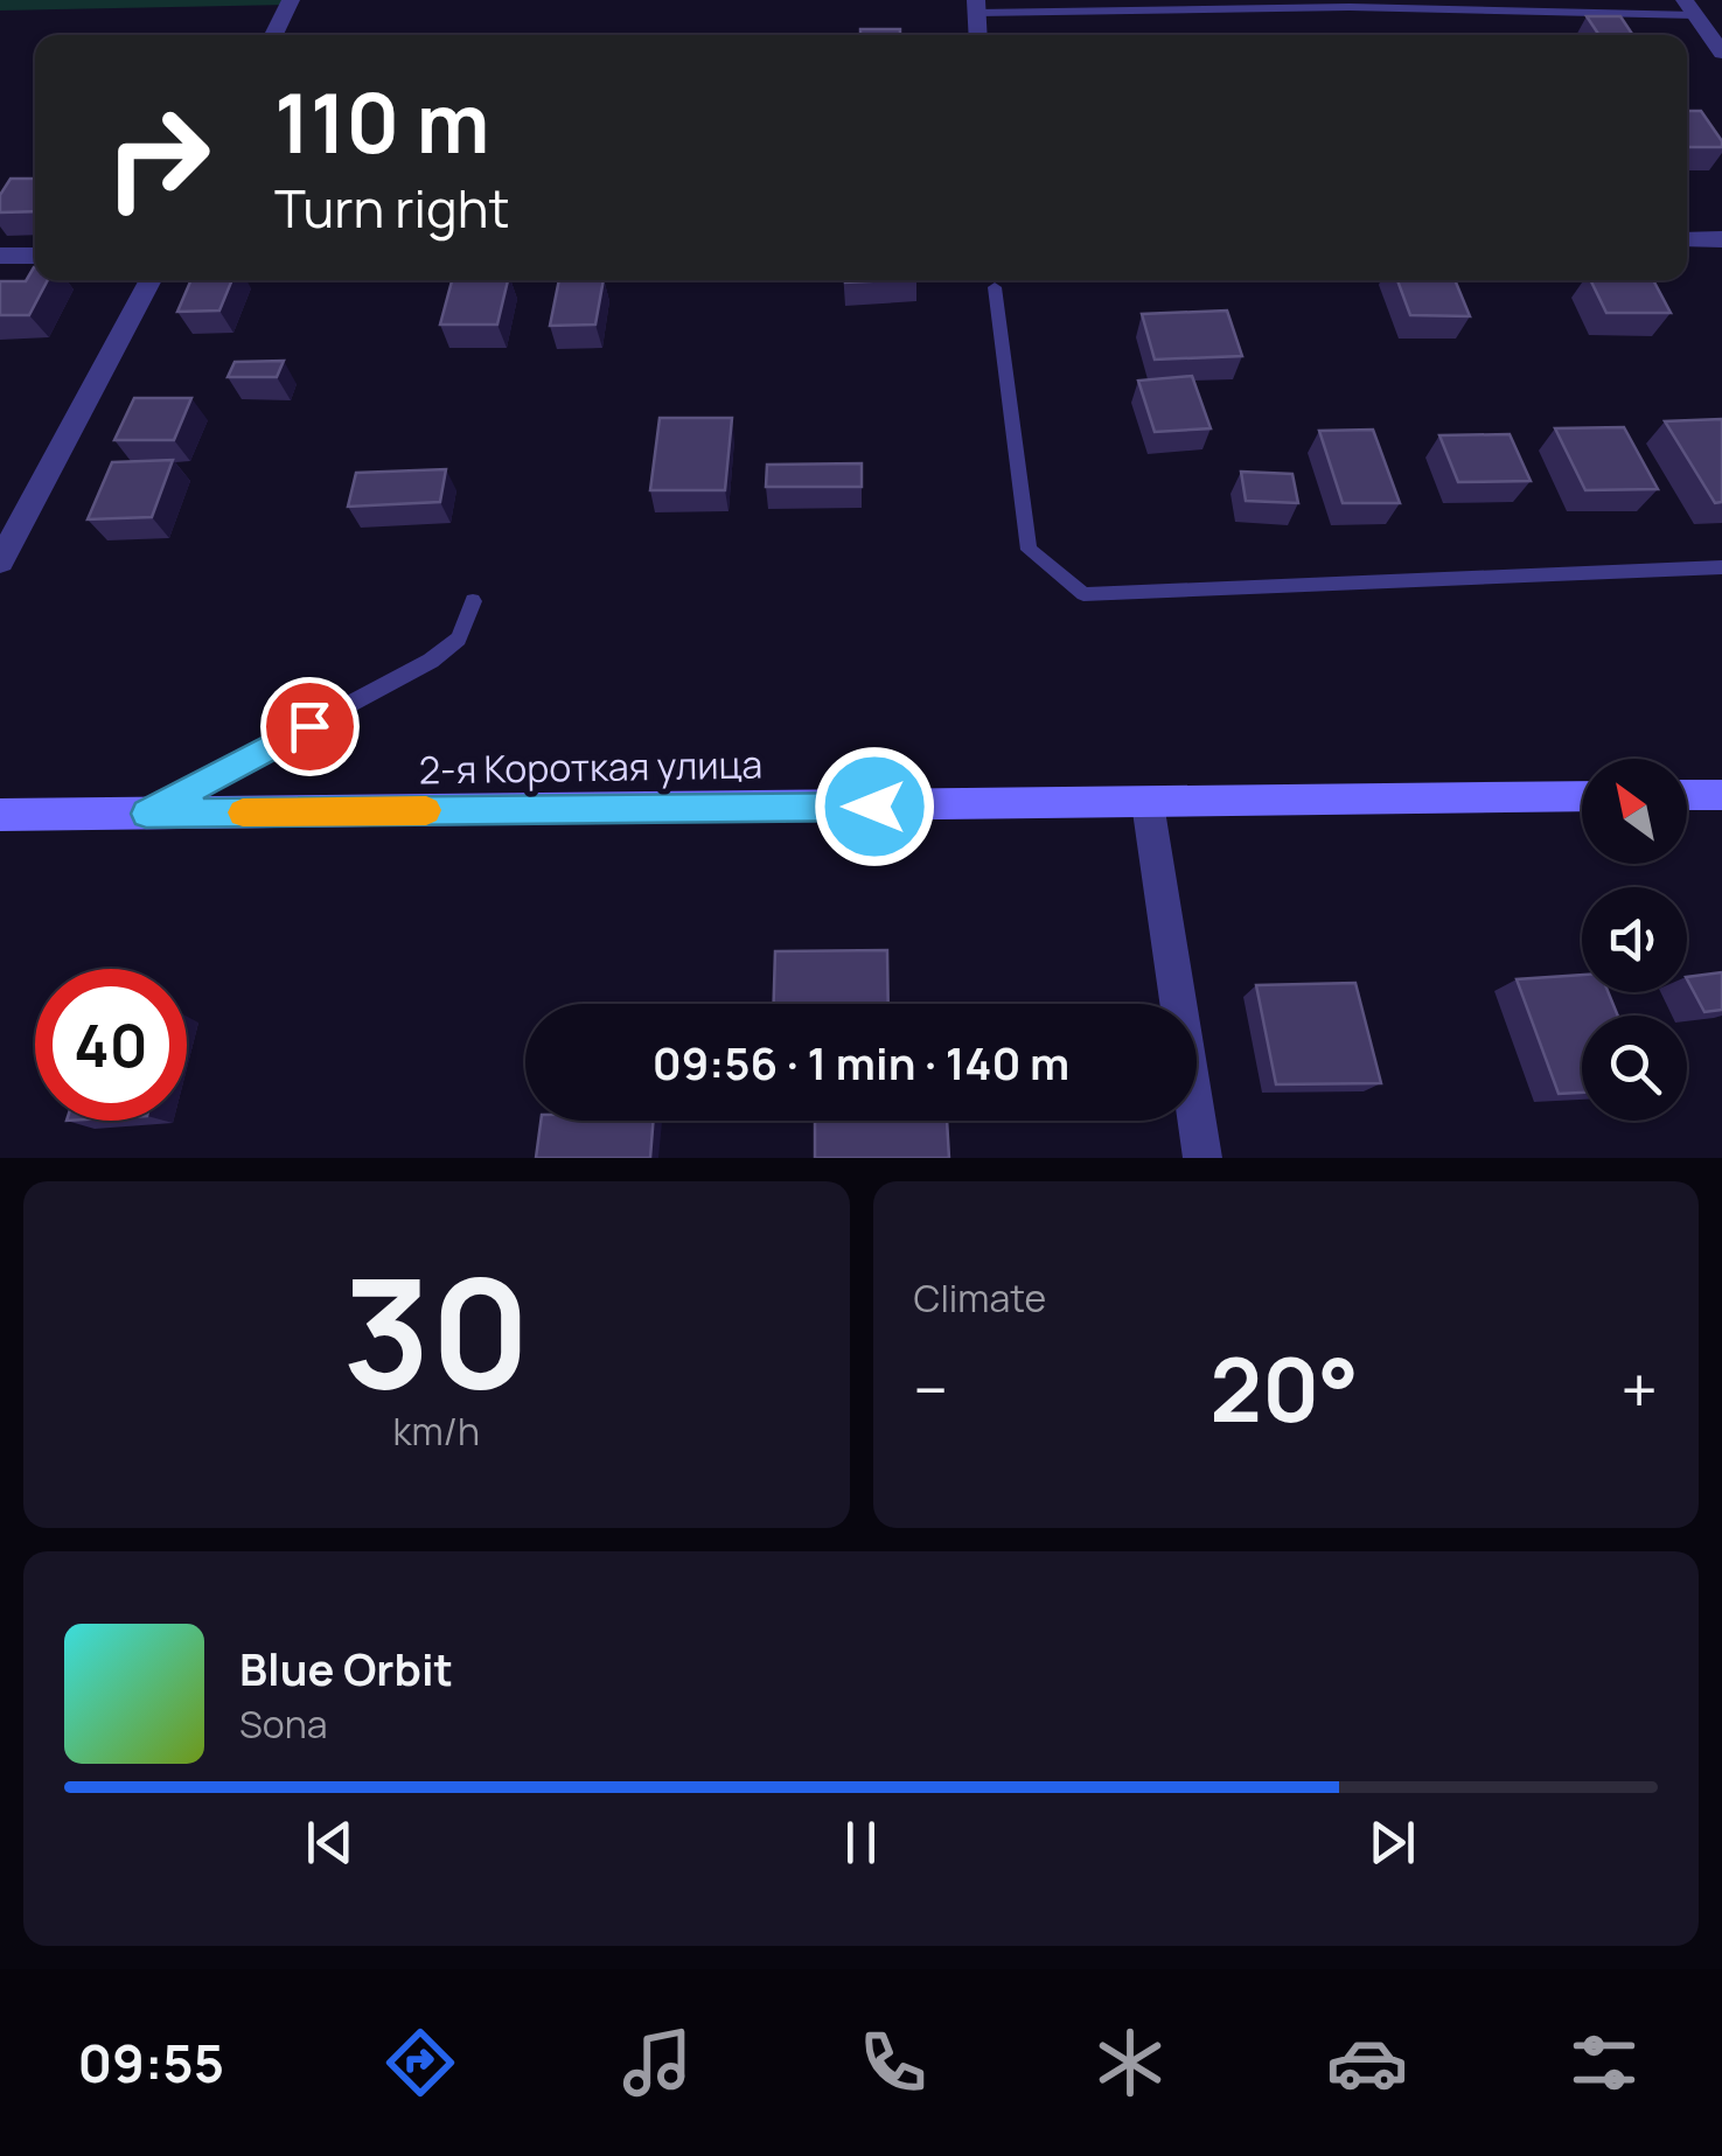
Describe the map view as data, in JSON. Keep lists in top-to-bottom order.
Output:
{
  "streets": {
    "street": ["2-я Короткая улица"]
  },
  "north": "top left",
  "page": {
    "turn": ["110 m", "Turn right"],
    "limit": "40",
    "trip": "09:56 · 1 min · 140 m",
    "tile": [
      ["30", "km/h"],
      "Climate"
    ],
    "heat": ["−", "20°", "+"],
    "song": ["Blue Orbit", "Sona"],
    "tabs": "09:55"
  }
}
